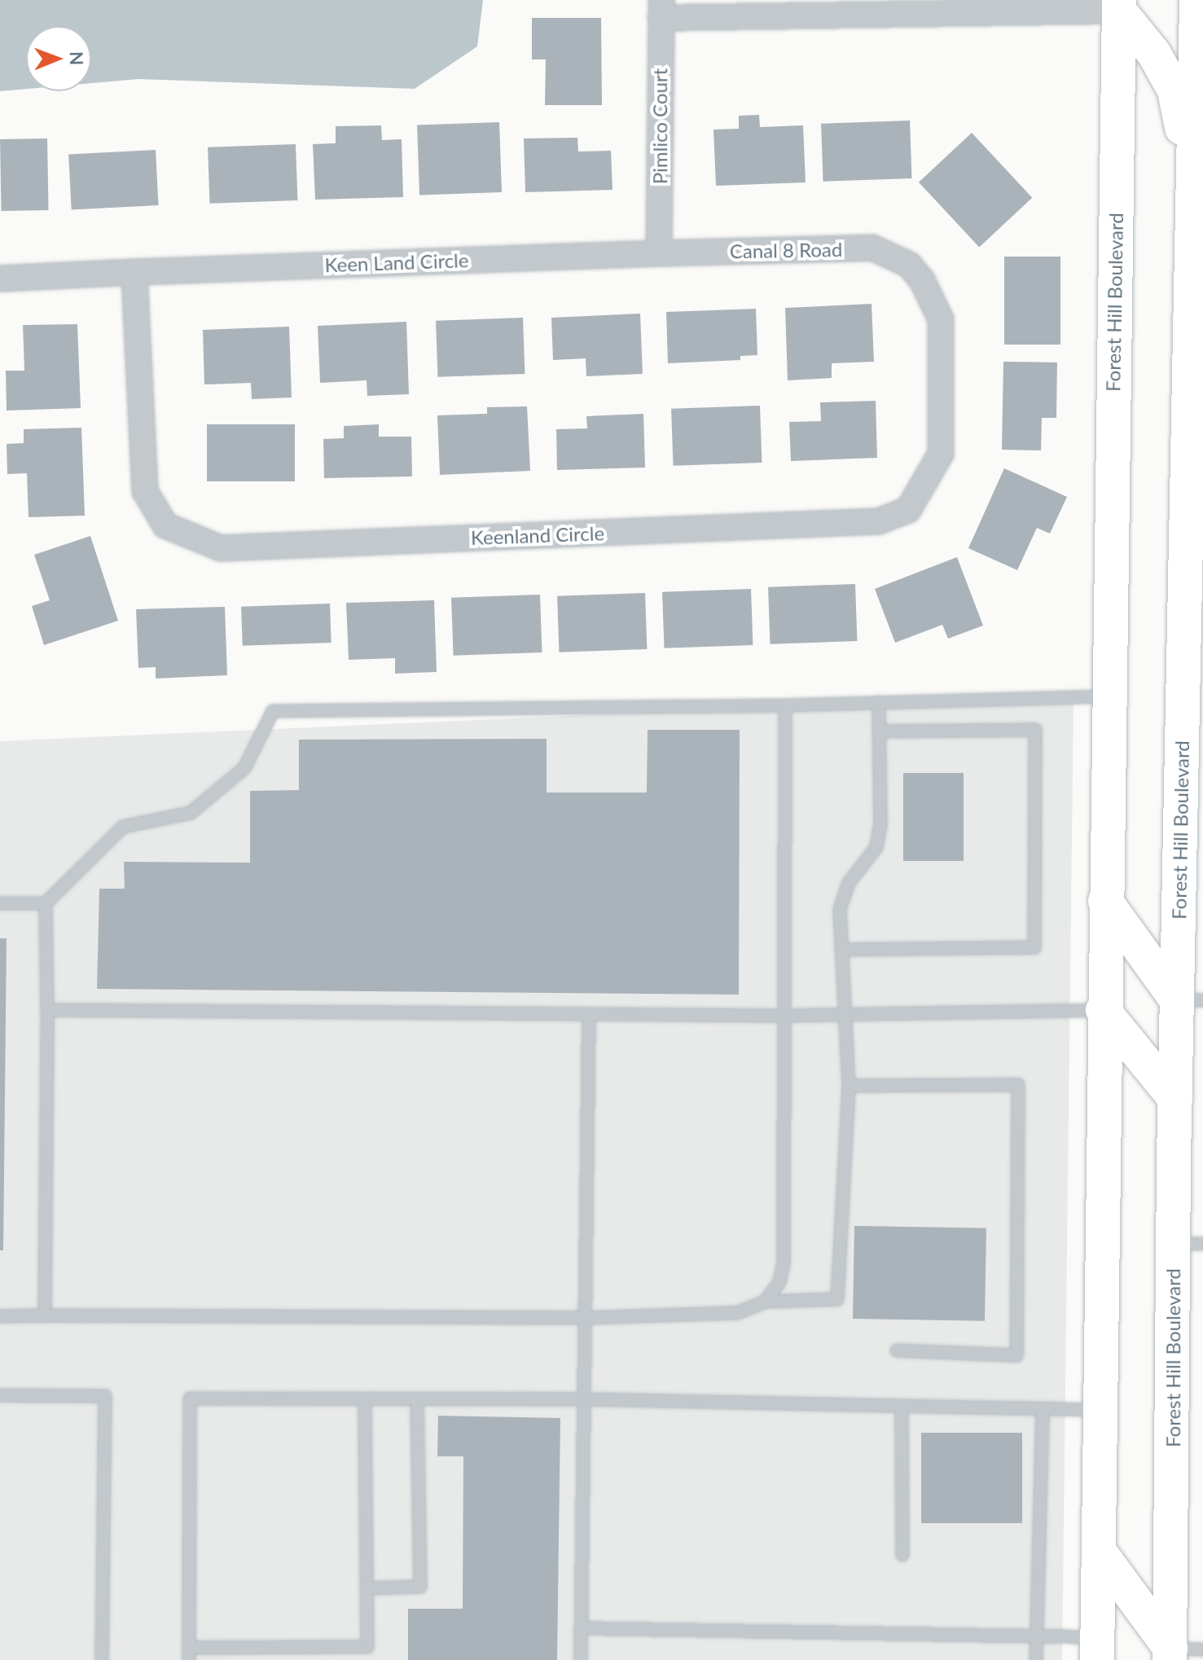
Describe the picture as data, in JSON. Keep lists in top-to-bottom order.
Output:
{
  "streets": {
    "main road": ["Forest Hill Boulevard"],
    "street": [
      "Pimlico Court",
      "Canal 8 Road",
      "Keen Land Circle",
      "Keenland Circle"
    ]
  },
  "crossings": [
    ["Pimlico Court", "Canal 8 Road"],
    ["Pimlico Court", "Keen Land Circle"],
    ["Canal 8 Road", "Keen Land Circle"],
    ["Canal 8 Road", "Keenland Circle"],
    ["Keen Land Circle", "Keenland Circle"]
  ],
  "north": "right"
}
